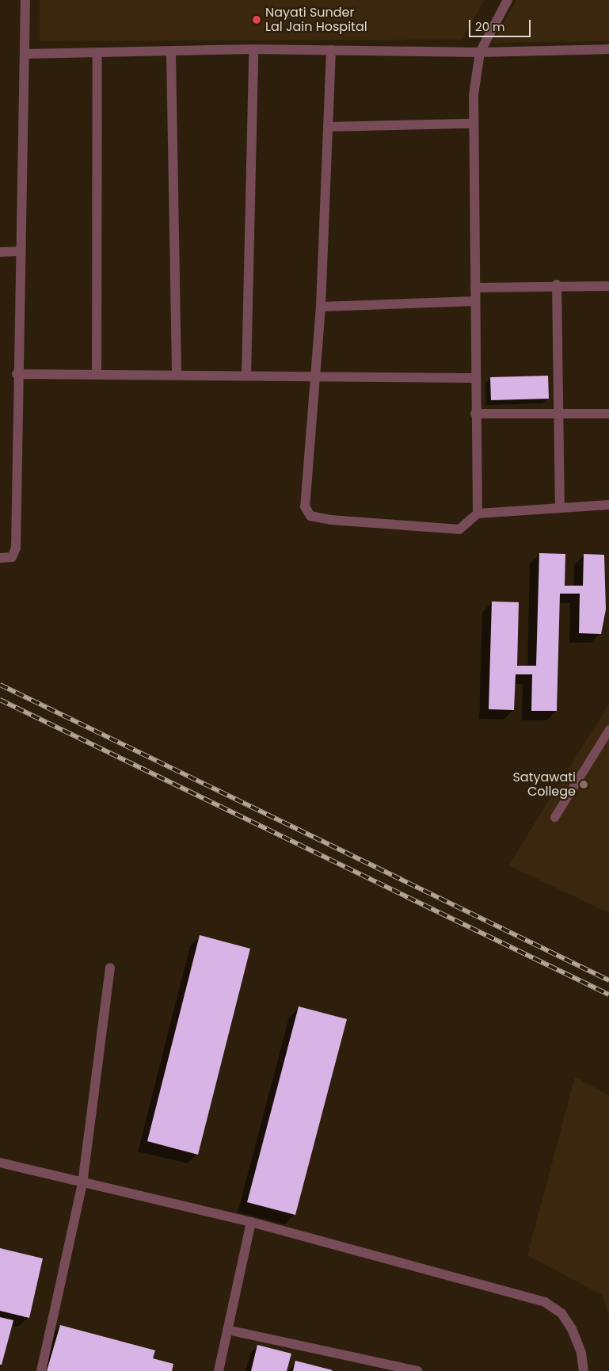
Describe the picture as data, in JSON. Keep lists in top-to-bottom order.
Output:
{
  "places": ["Nayati Sunder Lal Jain Hospital", "Satyawati College"],
  "scale_bar": "20 m"
}
